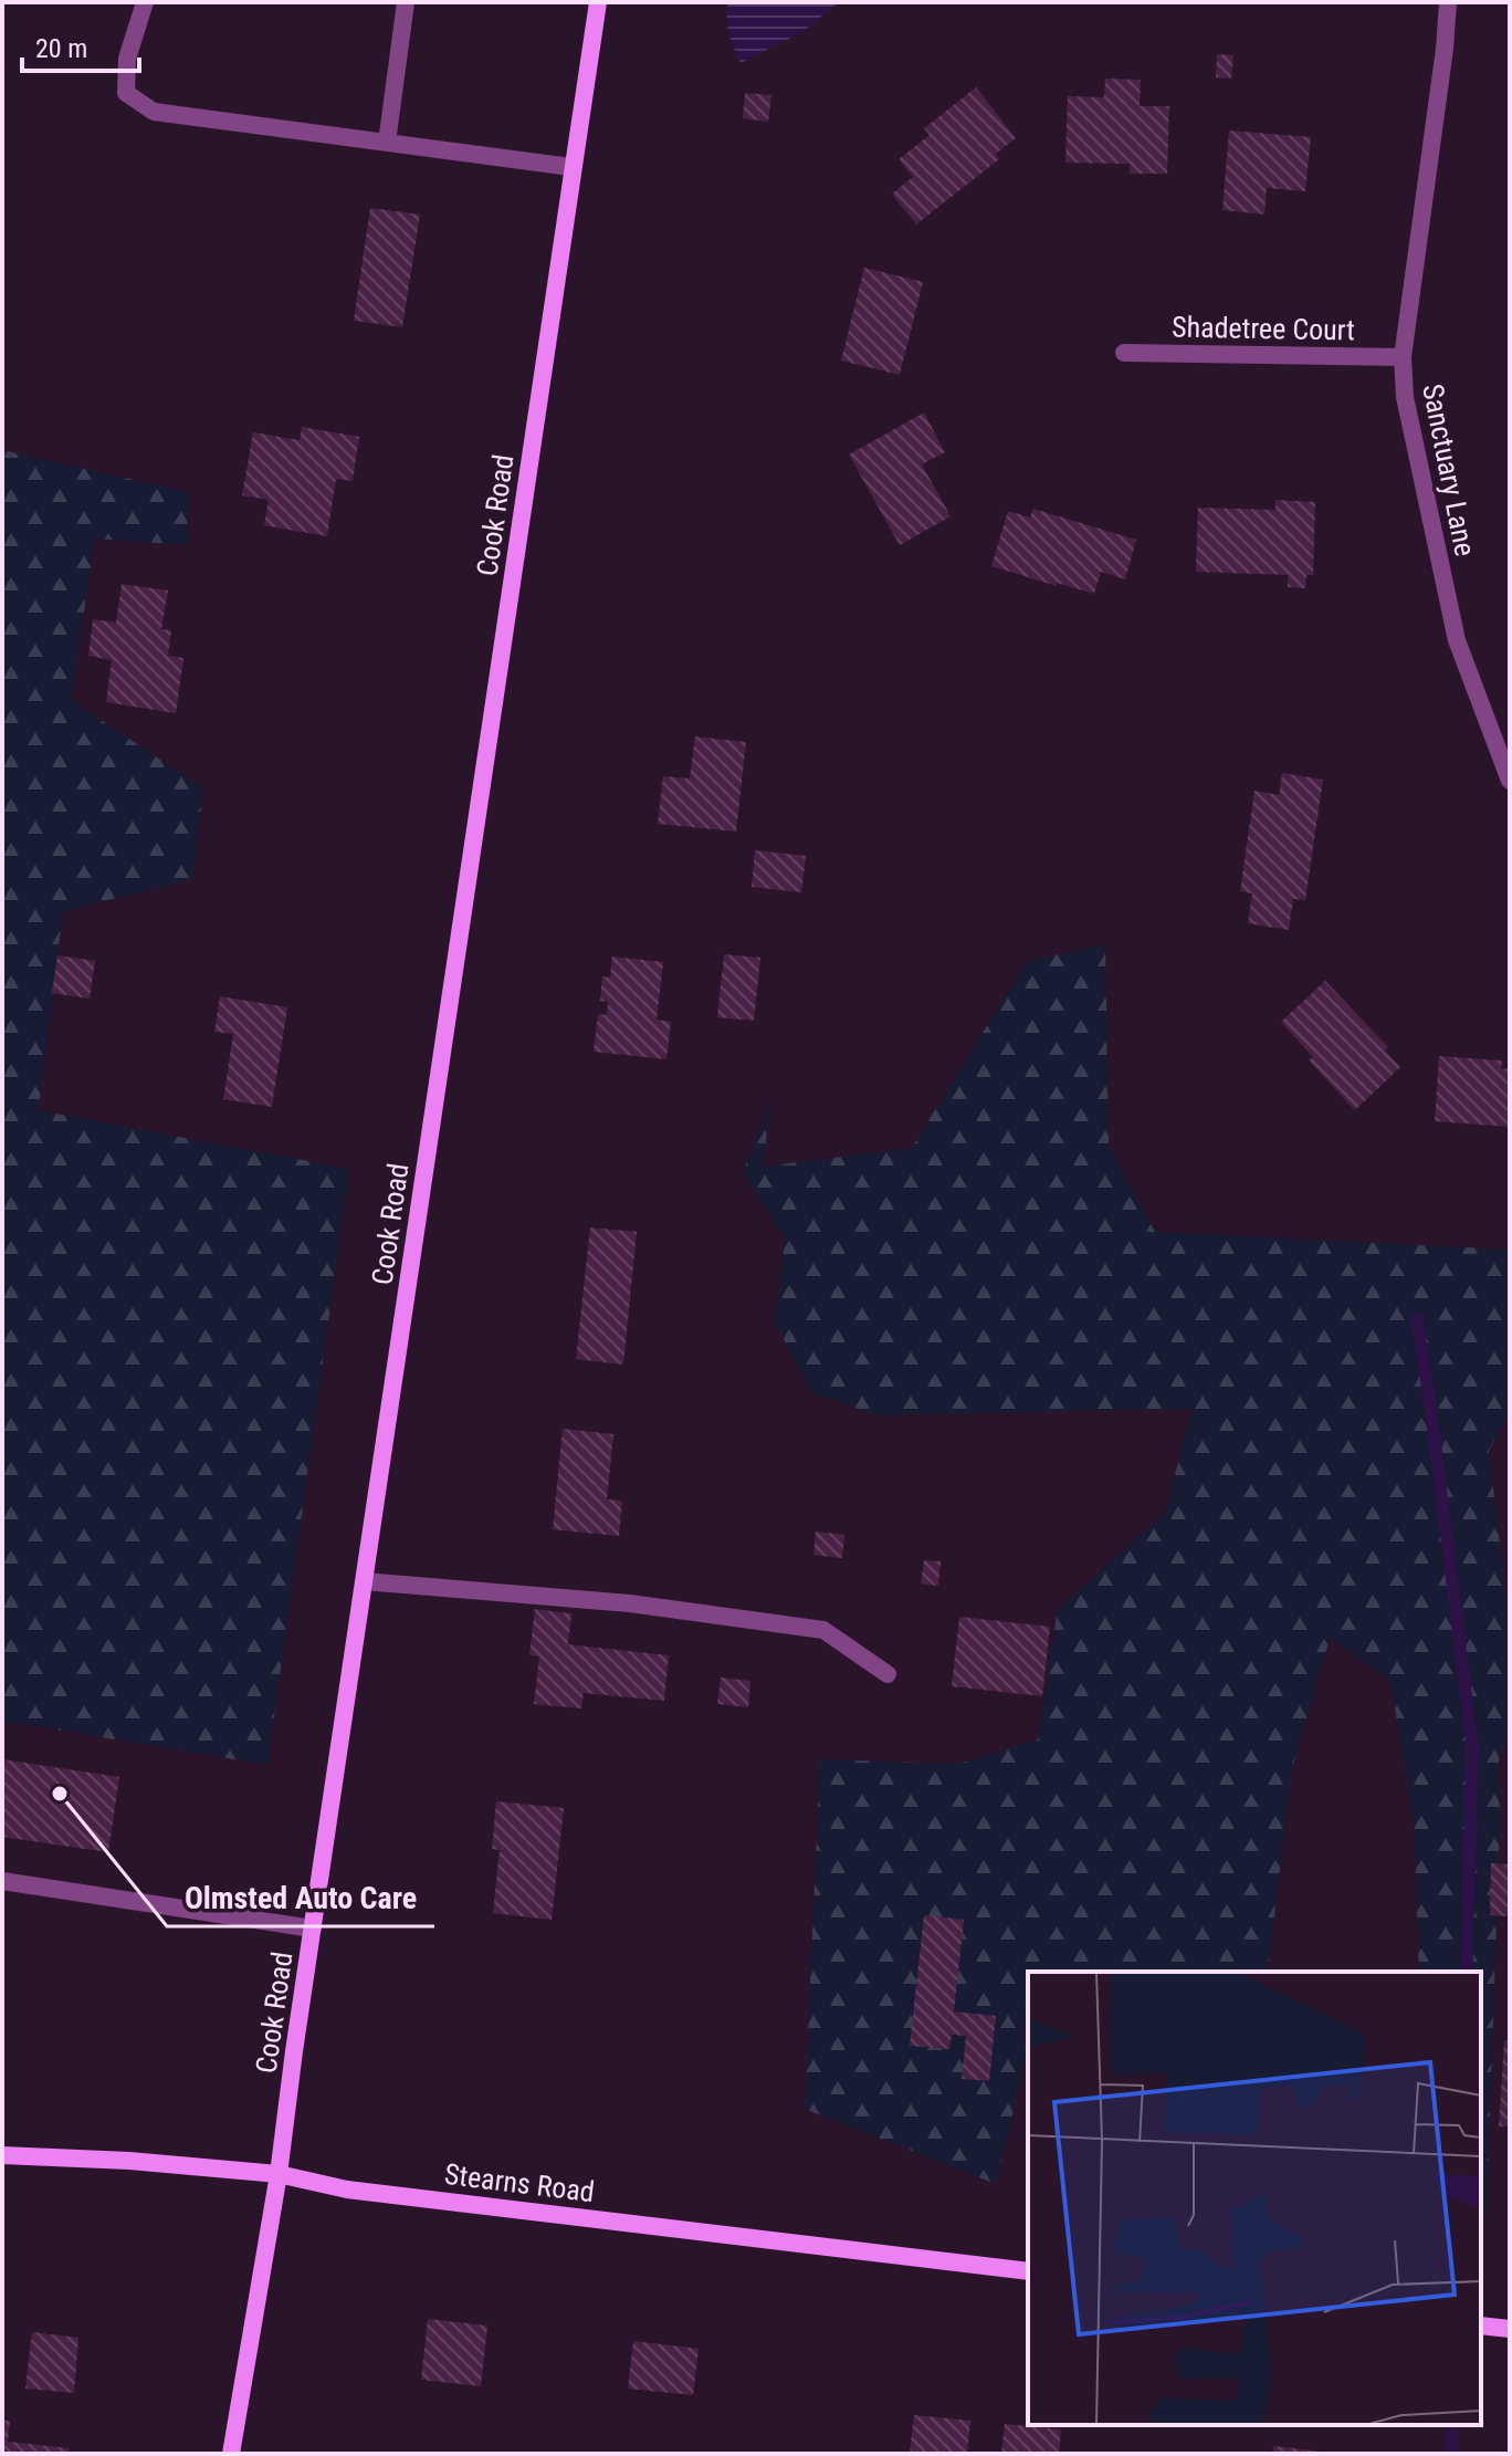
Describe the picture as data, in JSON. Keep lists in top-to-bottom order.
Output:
{
  "streets": {
    "street": [
      "Shadetree Court",
      "Sanctuary Lane",
      "Cook Road",
      "Stearns Road"
    ]
  },
  "crossings": [
    ["Shadetree Court", "Sanctuary Lane"],
    ["Cook Road", "Stearns Road"]
  ],
  "places": ["Olmsted Auto Care"],
  "scale_bar": "20 m"
}
